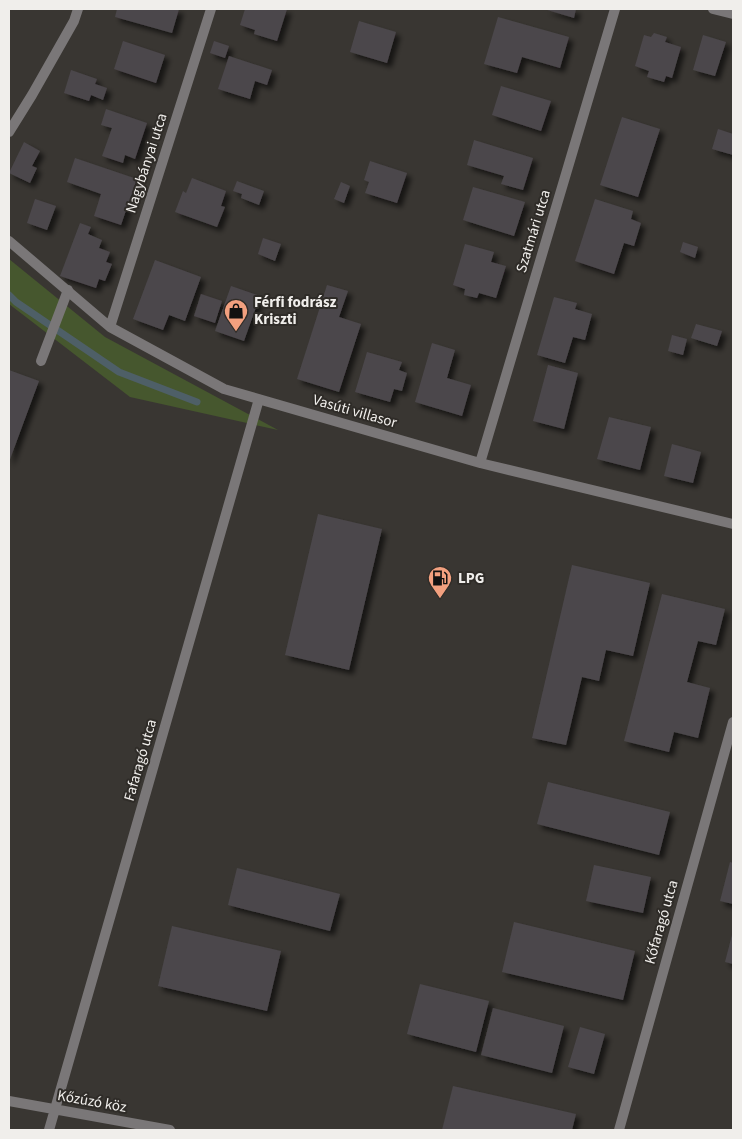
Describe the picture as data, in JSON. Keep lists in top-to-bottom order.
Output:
{
  "streets": {
    "street": [
      "Nagybányai utca",
      "Szatmári utca",
      "Vasúti villasor",
      "Fafaragó utca",
      "Kőfaragó utca",
      "Kőzúzó köz"
    ]
  },
  "crossings": [
    ["Nagybányai utca", "Vasúti villasor"],
    ["Szatmári utca", "Vasúti villasor"],
    ["Vasúti villasor", "Fafaragó utca"],
    ["Fafaragó utca", "Kőzúzó köz"]
  ],
  "places": {
    "shop": ["Férfi fodrász Kriszti"],
    "fuel station": ["LPG"]
  }
}
